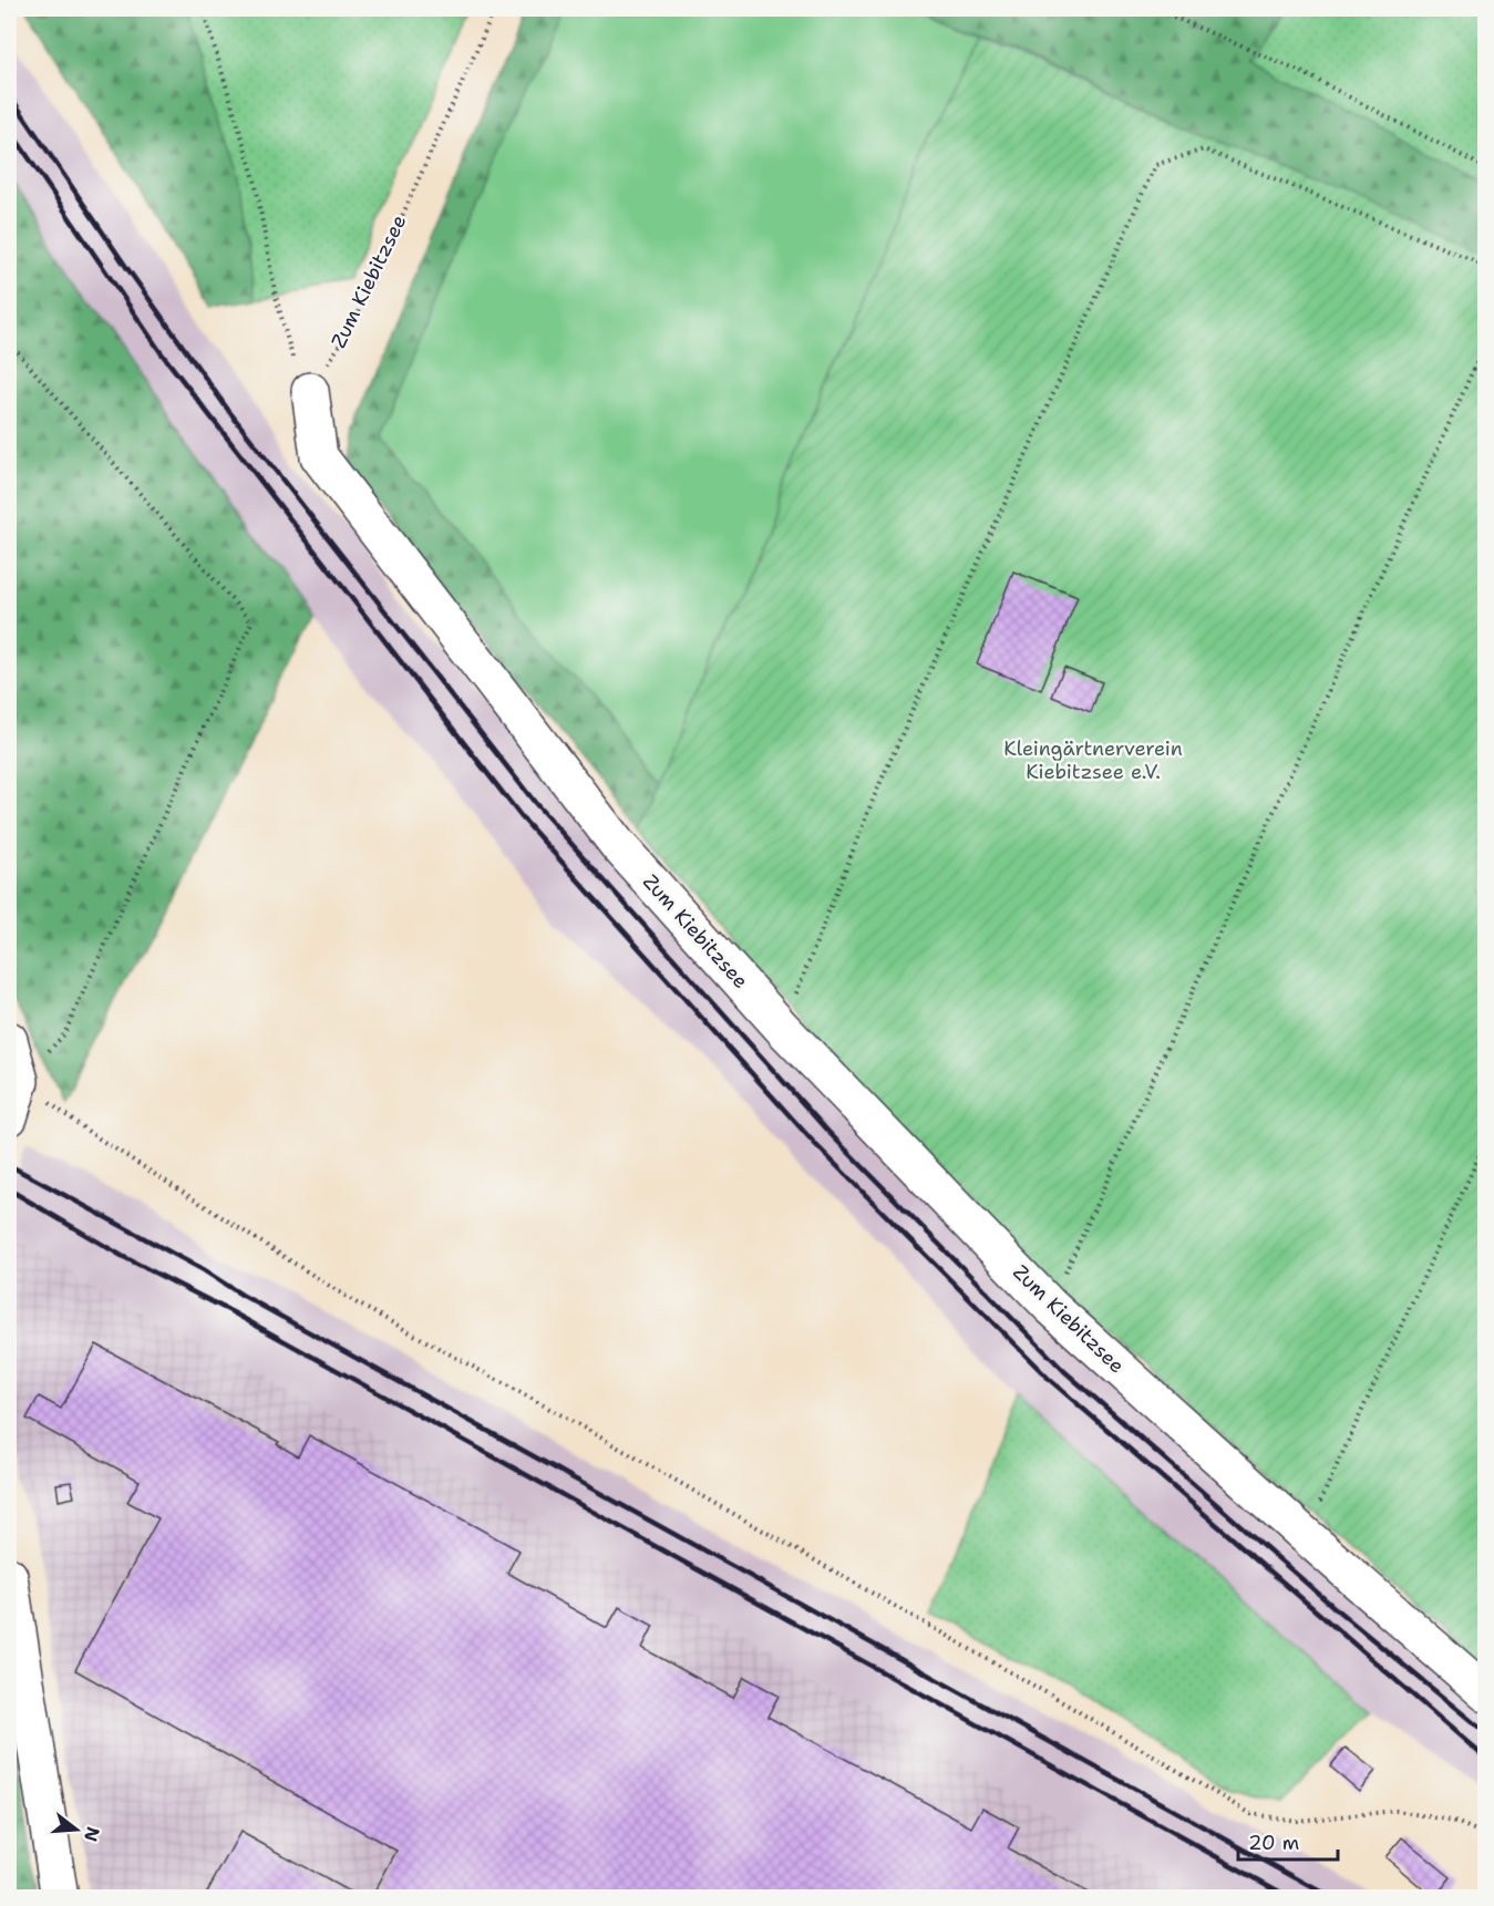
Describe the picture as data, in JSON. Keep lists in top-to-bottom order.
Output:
{
  "streets": {
    "street": ["Zum Kiebitzsee"]
  },
  "parks": ["Kleingärtnerverein Kiebitzsee e.V."],
  "scale_bar": "20 m",
  "north": "right"
}
